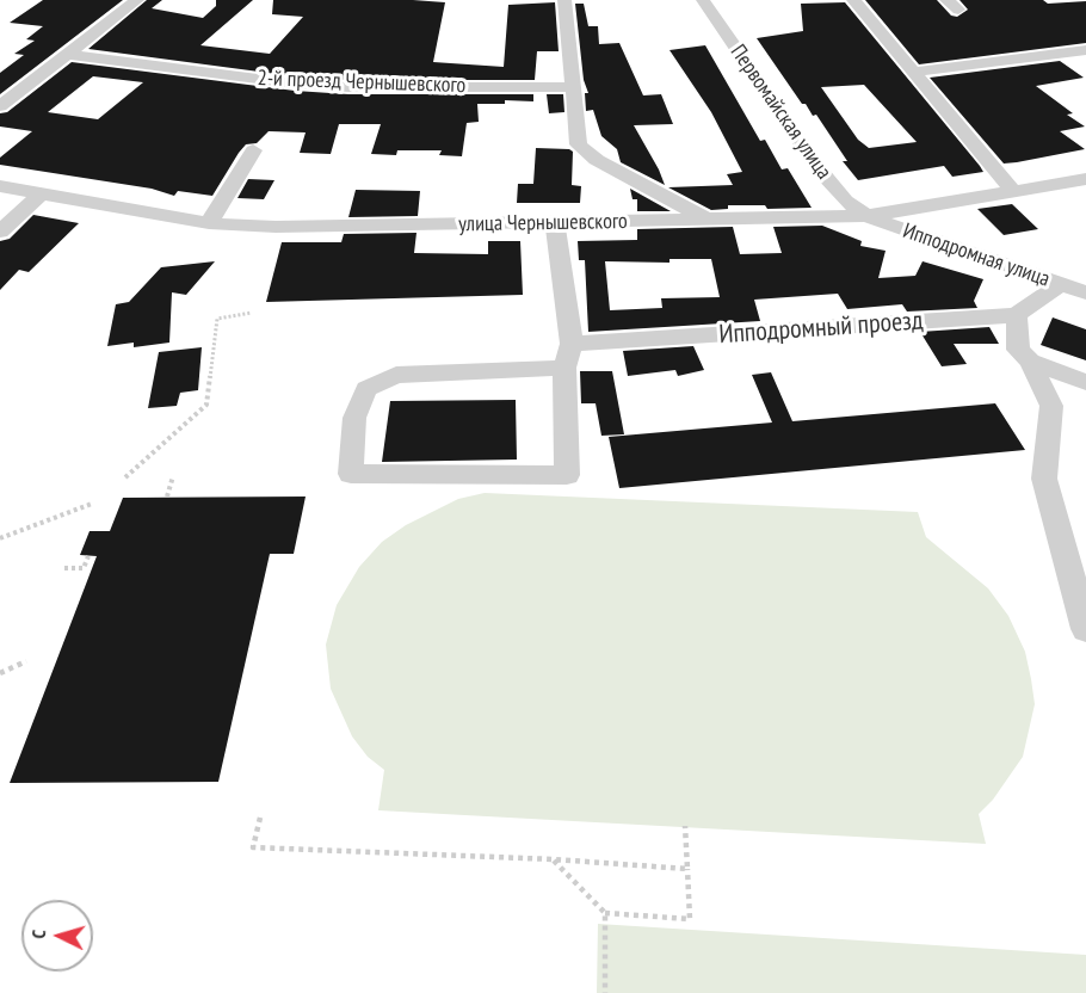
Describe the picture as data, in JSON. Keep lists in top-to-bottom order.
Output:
{
  "streets": {
    "street": [
      "2-й проезд Чернышевского",
      "Первомайская улица",
      "улица Чернышевского",
      "Ипподромная улица",
      "Ипподромный проезд"
    ]
  },
  "crossings": [
    ["Первомайская улица", "улица Чернышевского"],
    ["Первомайская улица", "Ипподромная улица"],
    ["улица Чернышевского", "Ипподромная улица"]
  ],
  "north": "left"
}
